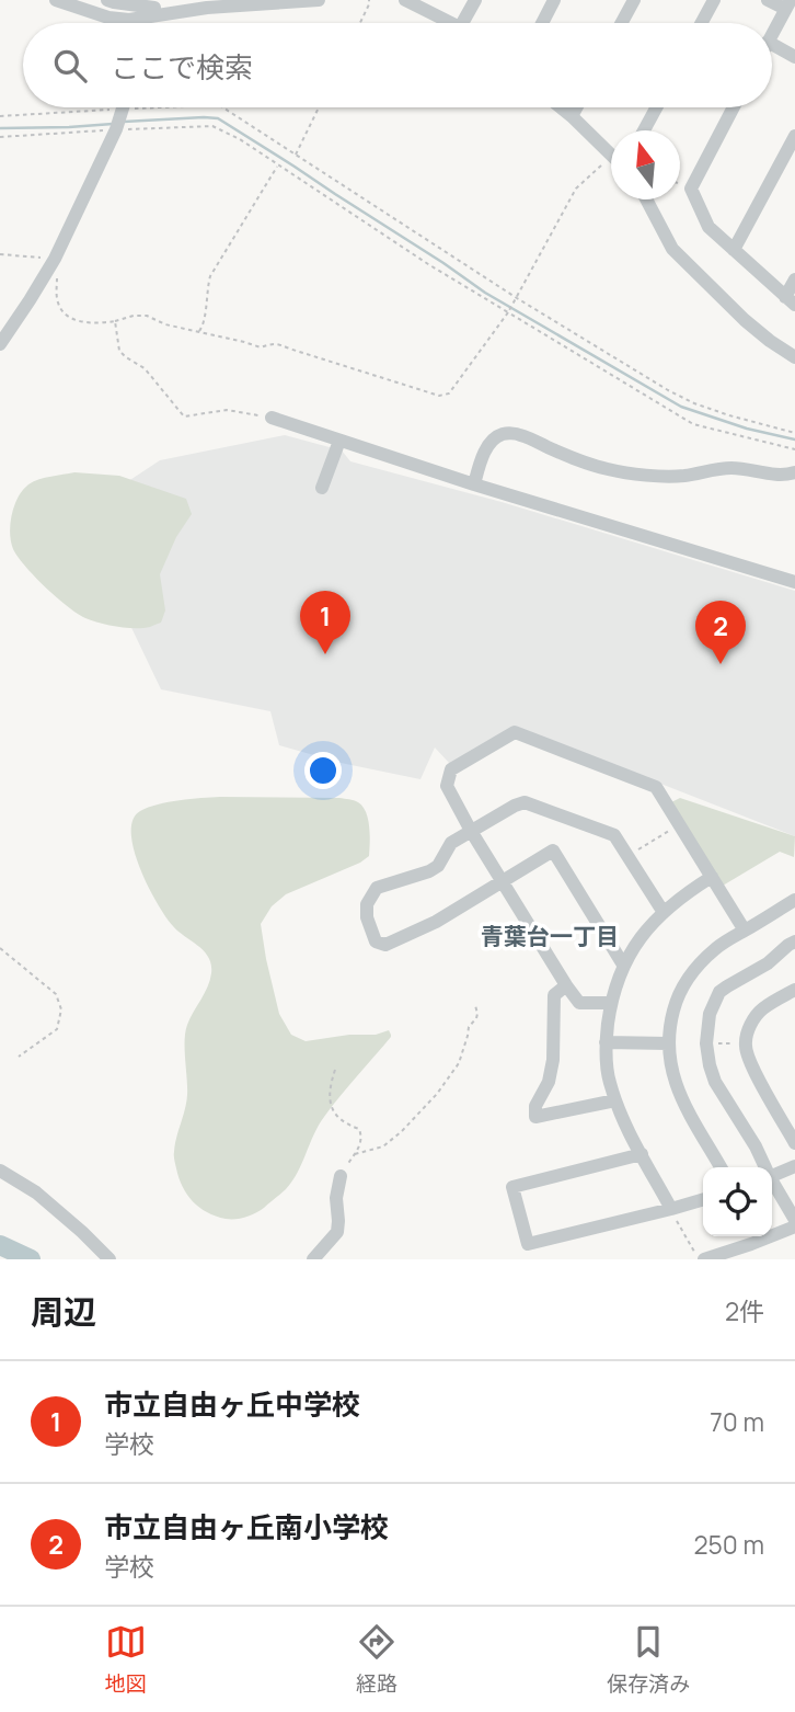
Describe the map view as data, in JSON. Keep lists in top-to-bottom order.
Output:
{
  "districts": ["青葉台一丁目"],
  "north": "top",
  "page": {
    "search": "ここで検索",
    "pins": ["1", "2"],
    "heading": ["周辺", "2件"],
    "list": [
      {
        "mark": "1",
        "name": "市立自由ヶ丘中学校",
        "note": "学校",
        "value": "70 m"
      },
      {
        "mark": "2",
        "name": "市立自由ヶ丘南小学校",
        "note": "学校",
        "value": "250 m"
      }
    ],
    "nav": ["地図", "経路", "保存済み"]
  }
}
